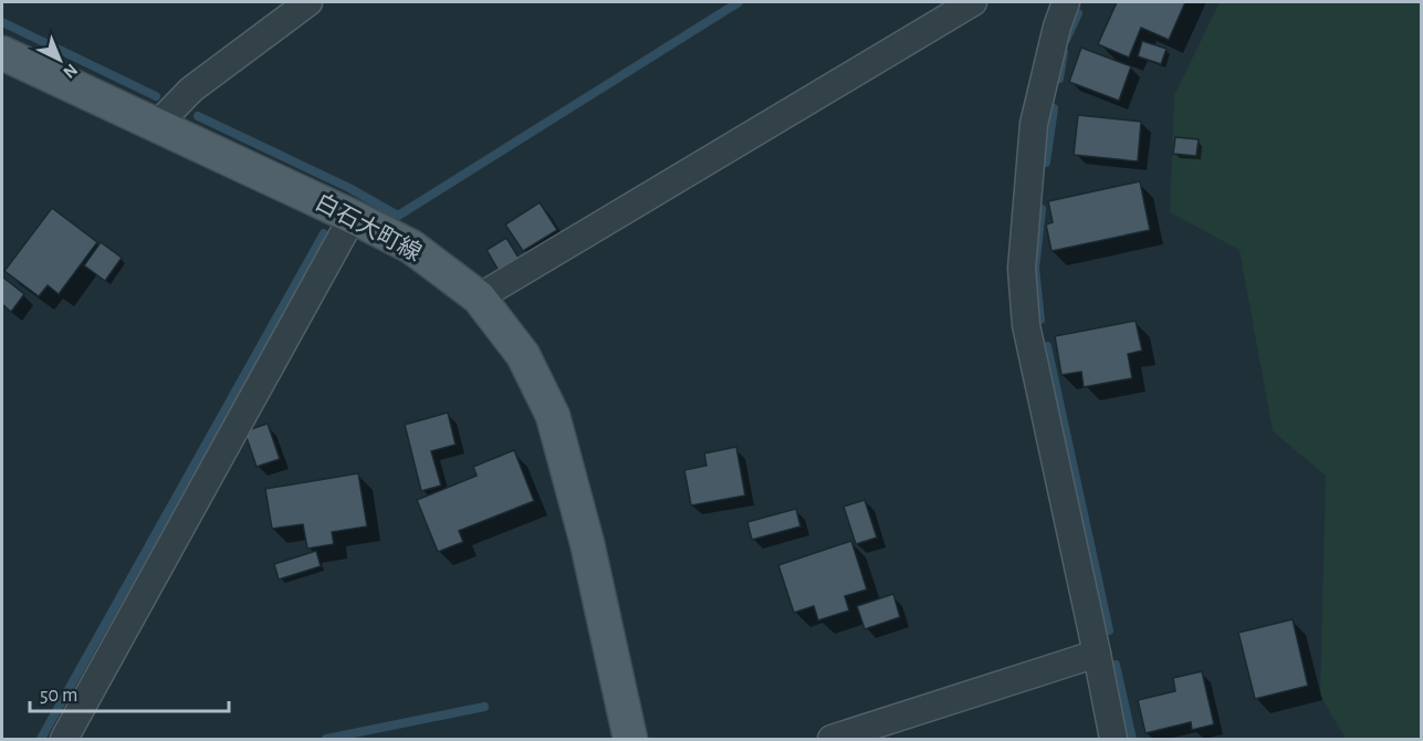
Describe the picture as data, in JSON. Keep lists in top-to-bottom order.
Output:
{
  "streets": {
    "main road": ["白石大町線"]
  },
  "scale_bar": "50 m",
  "north": "bottom right"
}
